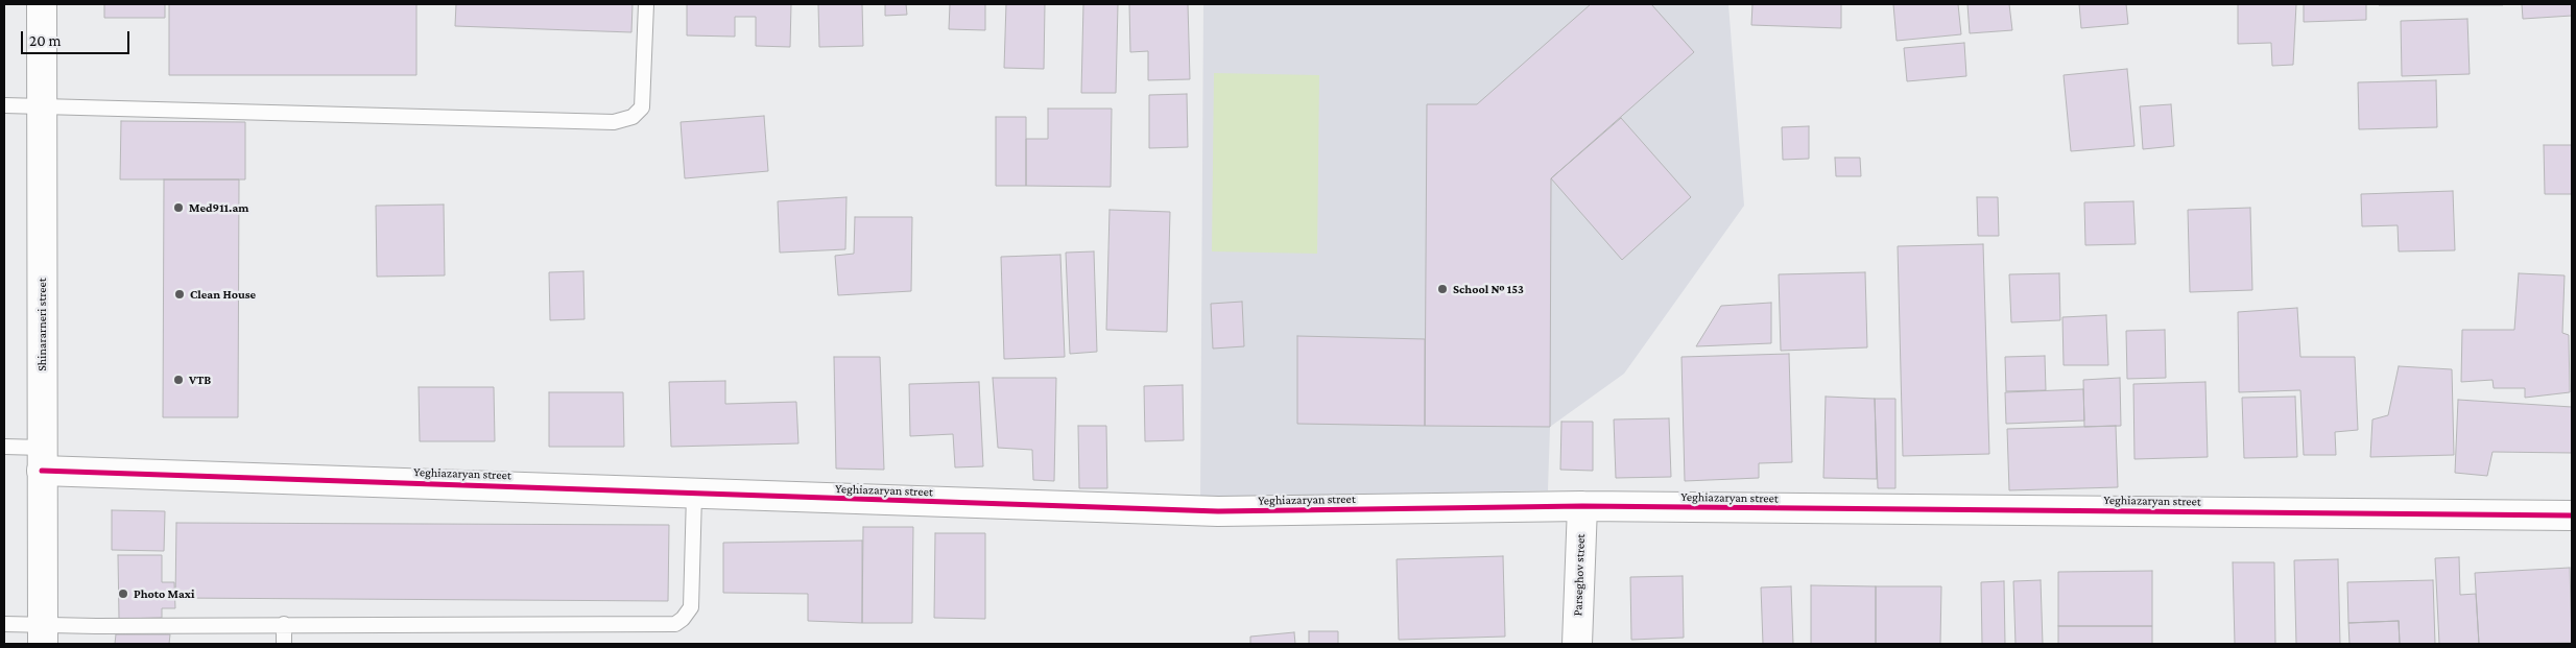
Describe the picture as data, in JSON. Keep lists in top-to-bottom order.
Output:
{
  "streets": {
    "street": ["Shinararneri street", "Yeghiazaryan street", "Parseghov street"]
  },
  "crossings": [
    ["Shinararneri street", "Yeghiazaryan street"],
    ["Yeghiazaryan street", "Parseghov street"]
  ],
  "places": [
    "Med911.am",
    "School № 153",
    "Clean House",
    "VTB",
    "Photo Maxi"
  ],
  "scale_bar": "20 m"
}
